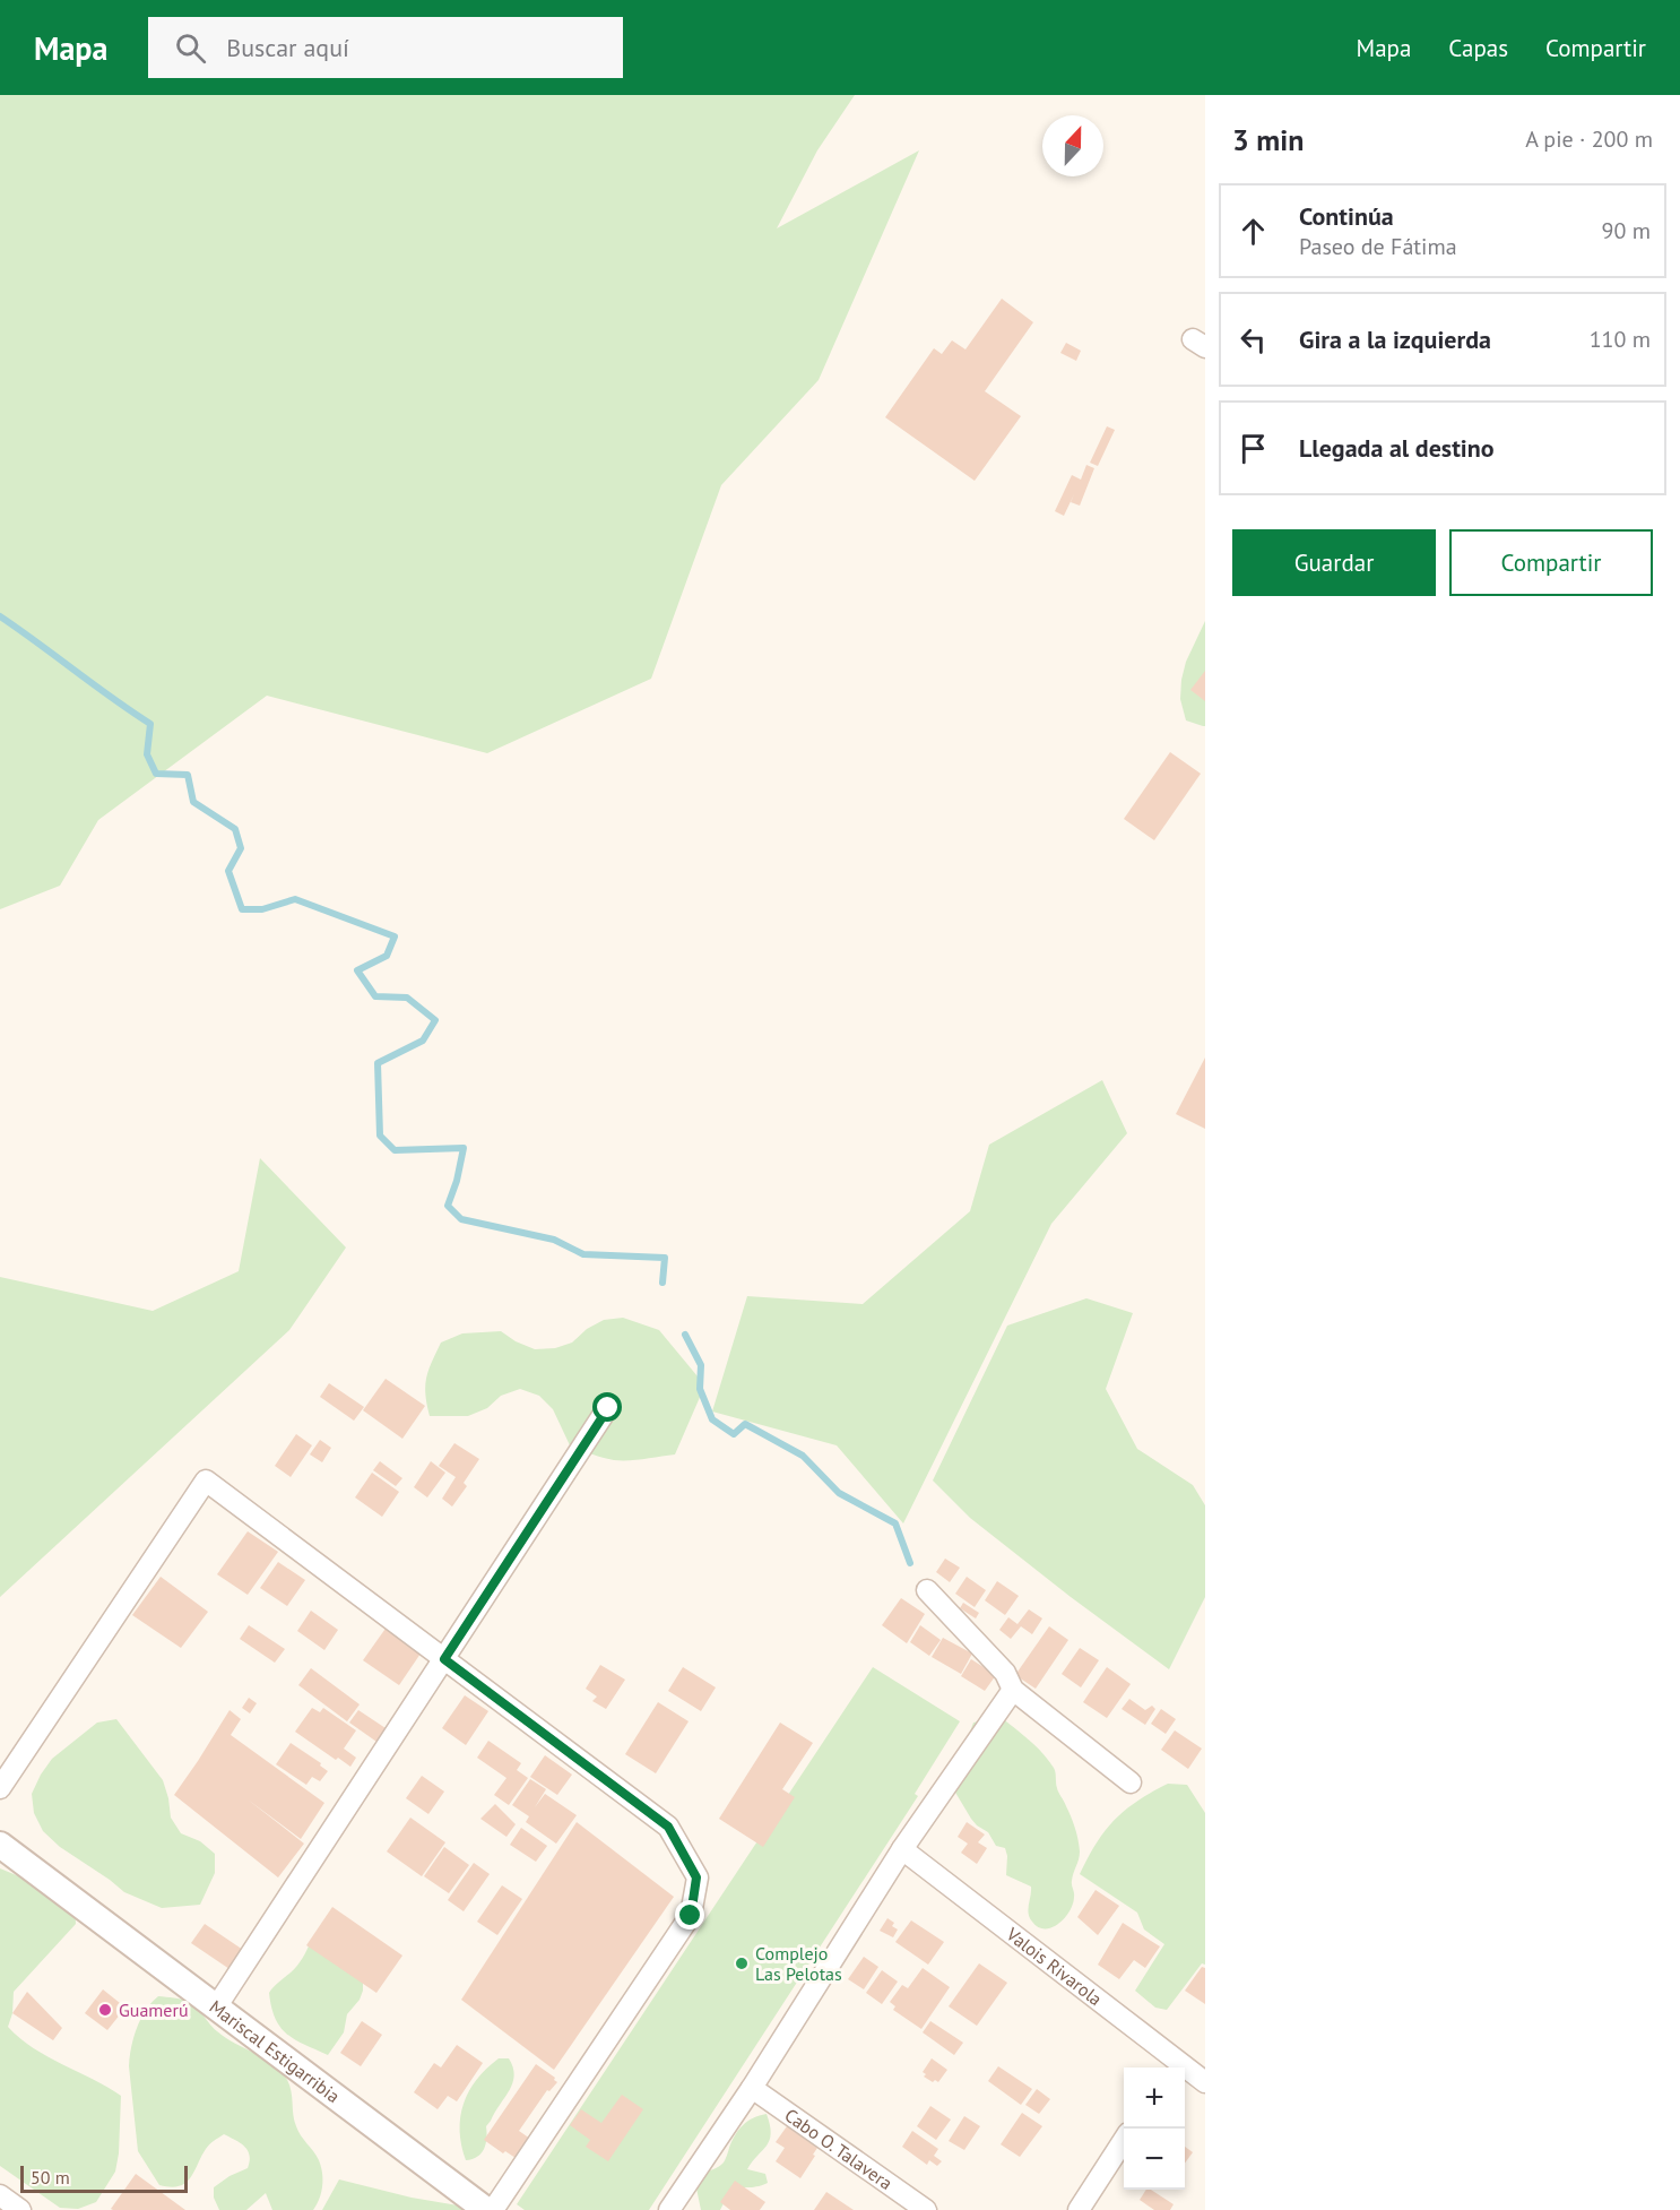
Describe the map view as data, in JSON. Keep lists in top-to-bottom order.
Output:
{
  "streets": {
    "street": ["Valois Rivarola", "Mariscal Estigarribia", "Cabo O. Talavera"]
  },
  "places": ["Complejo Las Pelotas", "Guamerú"],
  "scale_bar": "50 m",
  "north": "top",
  "page": {
    "header": "Mapa",
    "search": "Buscar aquí",
    "nav": ["Mapa", "Capas", "Compartir"],
    "heading": ["3 min", "A pie · 200 m"],
    "list": [
      ["Continúa", "Paseo de Fátima", "90 m"],
      ["Gira a la izquierda", "110 m"],
      "Llegada al destino"
    ],
    "buttons": ["Guardar", "Compartir"],
    "map_buttons": ["+", "−"],
    "scale": "50 m"
  }
}
